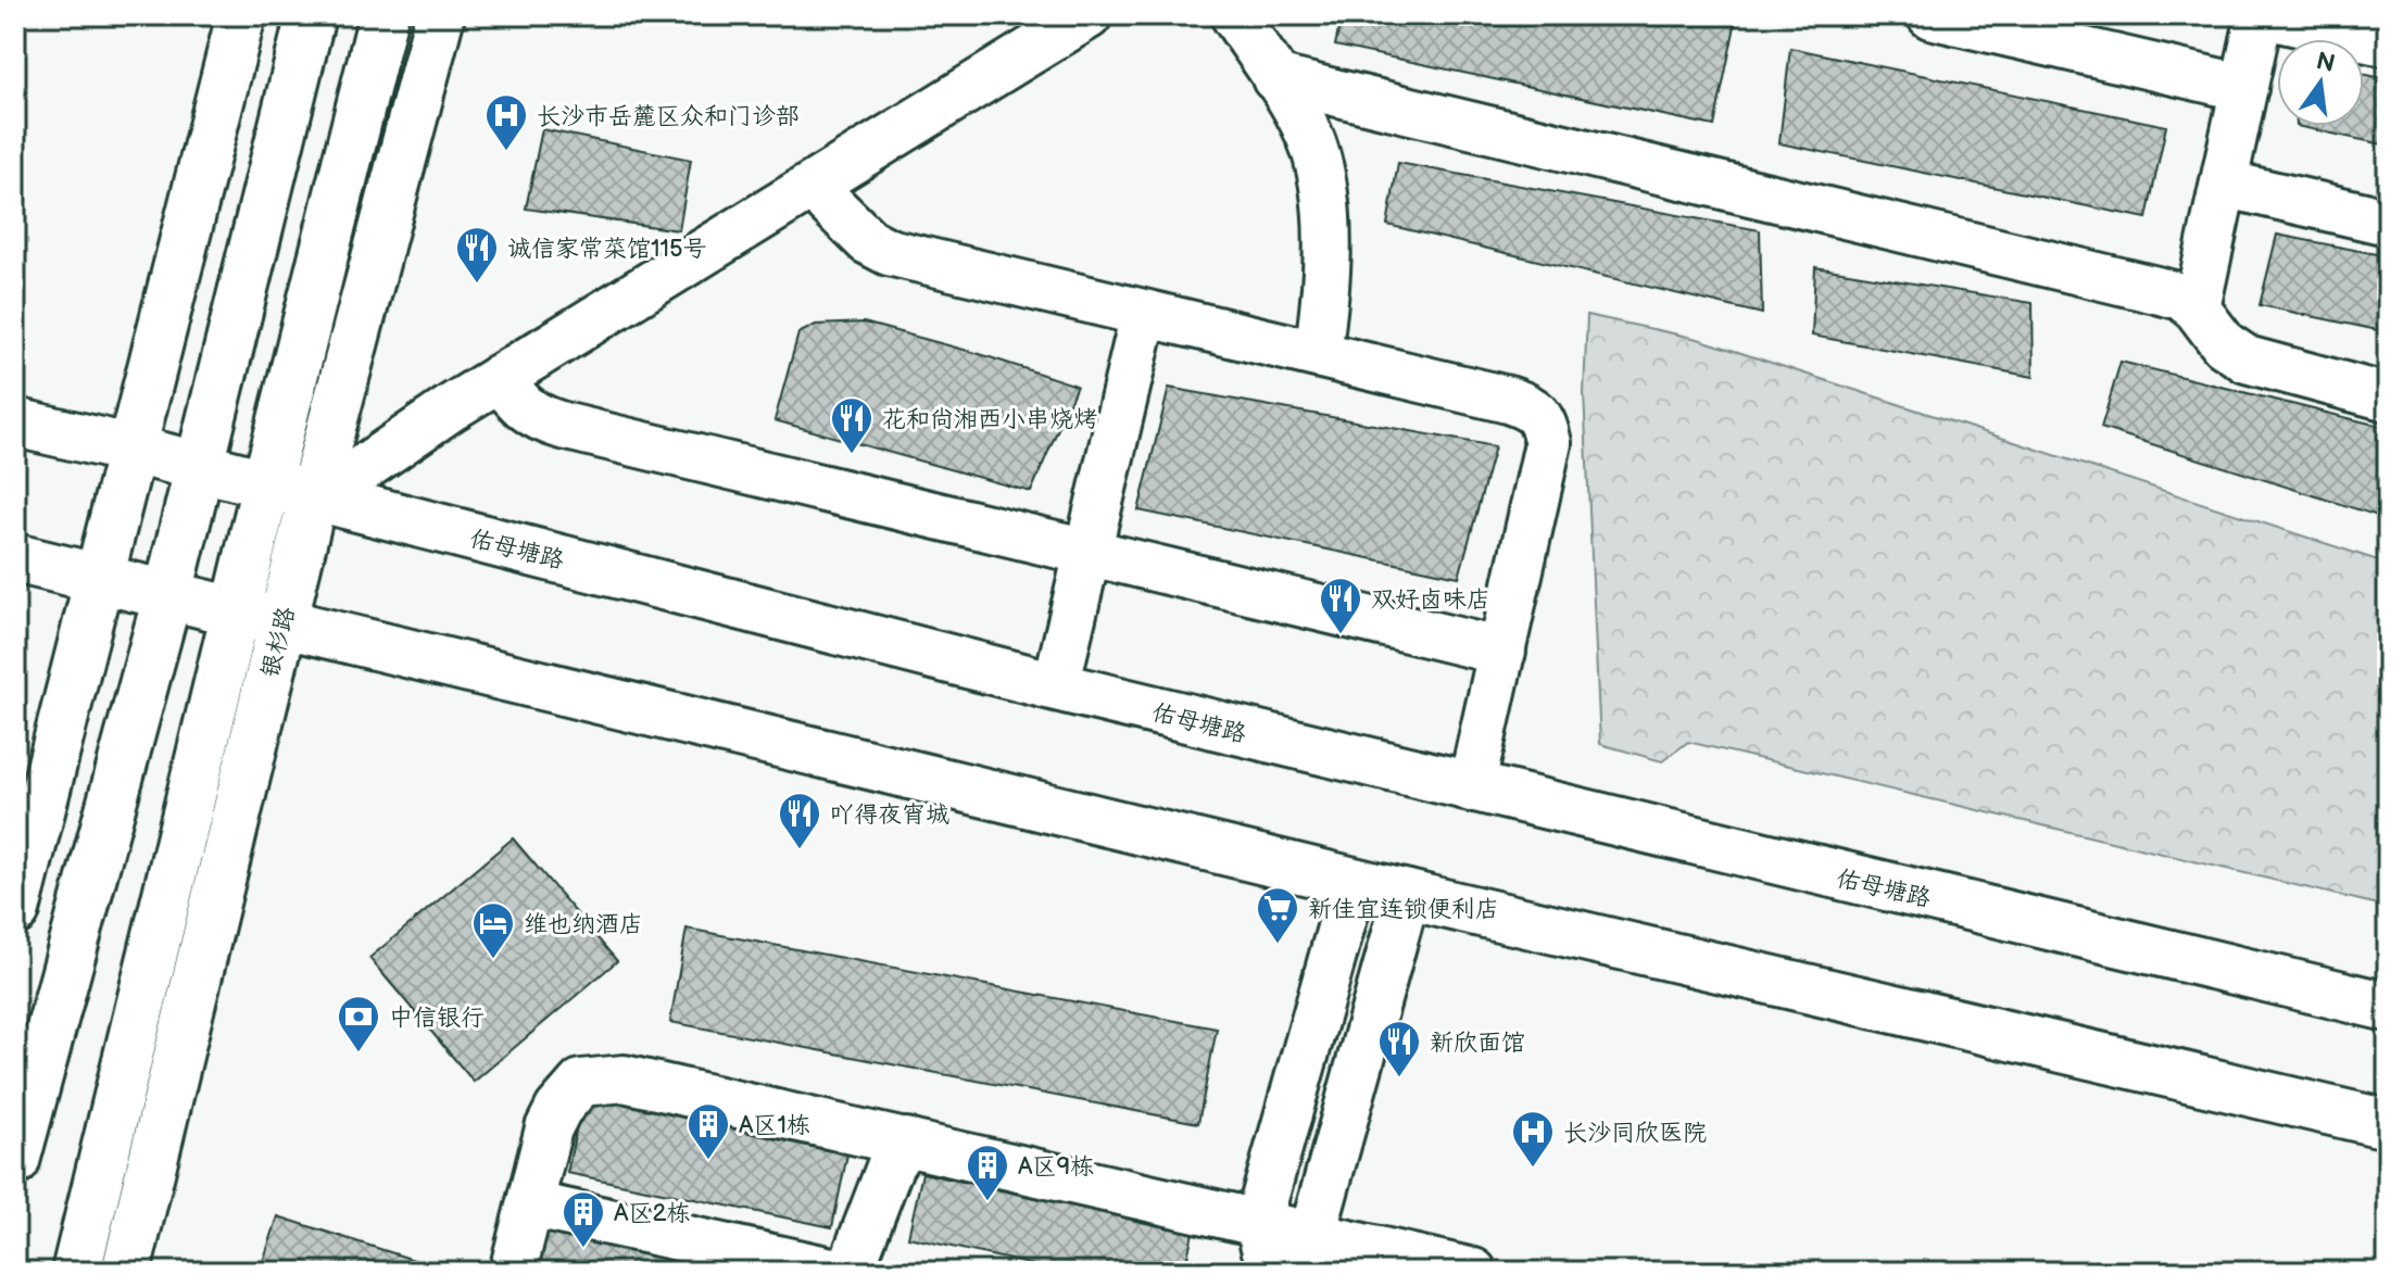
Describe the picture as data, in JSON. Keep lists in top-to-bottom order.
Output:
{
  "streets": {
    "main road": ["佑母塘路", "银杉路"]
  },
  "crossings": [
    ["佑母塘路", "银杉路"]
  ],
  "places": {
    "hospital": ["长沙市岳麓区众和门诊部", "长沙同欣医院"],
    "restaurant": [
      "诚信家常菜馆115号",
      "花和尚湘西小串烧烤",
      "双好卤味店",
      "吖得夜宵城",
      "新欣面馆"
    ],
    "supermarket": ["新佳宜连锁便利店"],
    "hotel": ["维也纳酒店"],
    "bank": ["中信银行"],
    "building": ["A区1栋", "A区9栋", "A区2栋"]
  },
  "north": "top"
}
